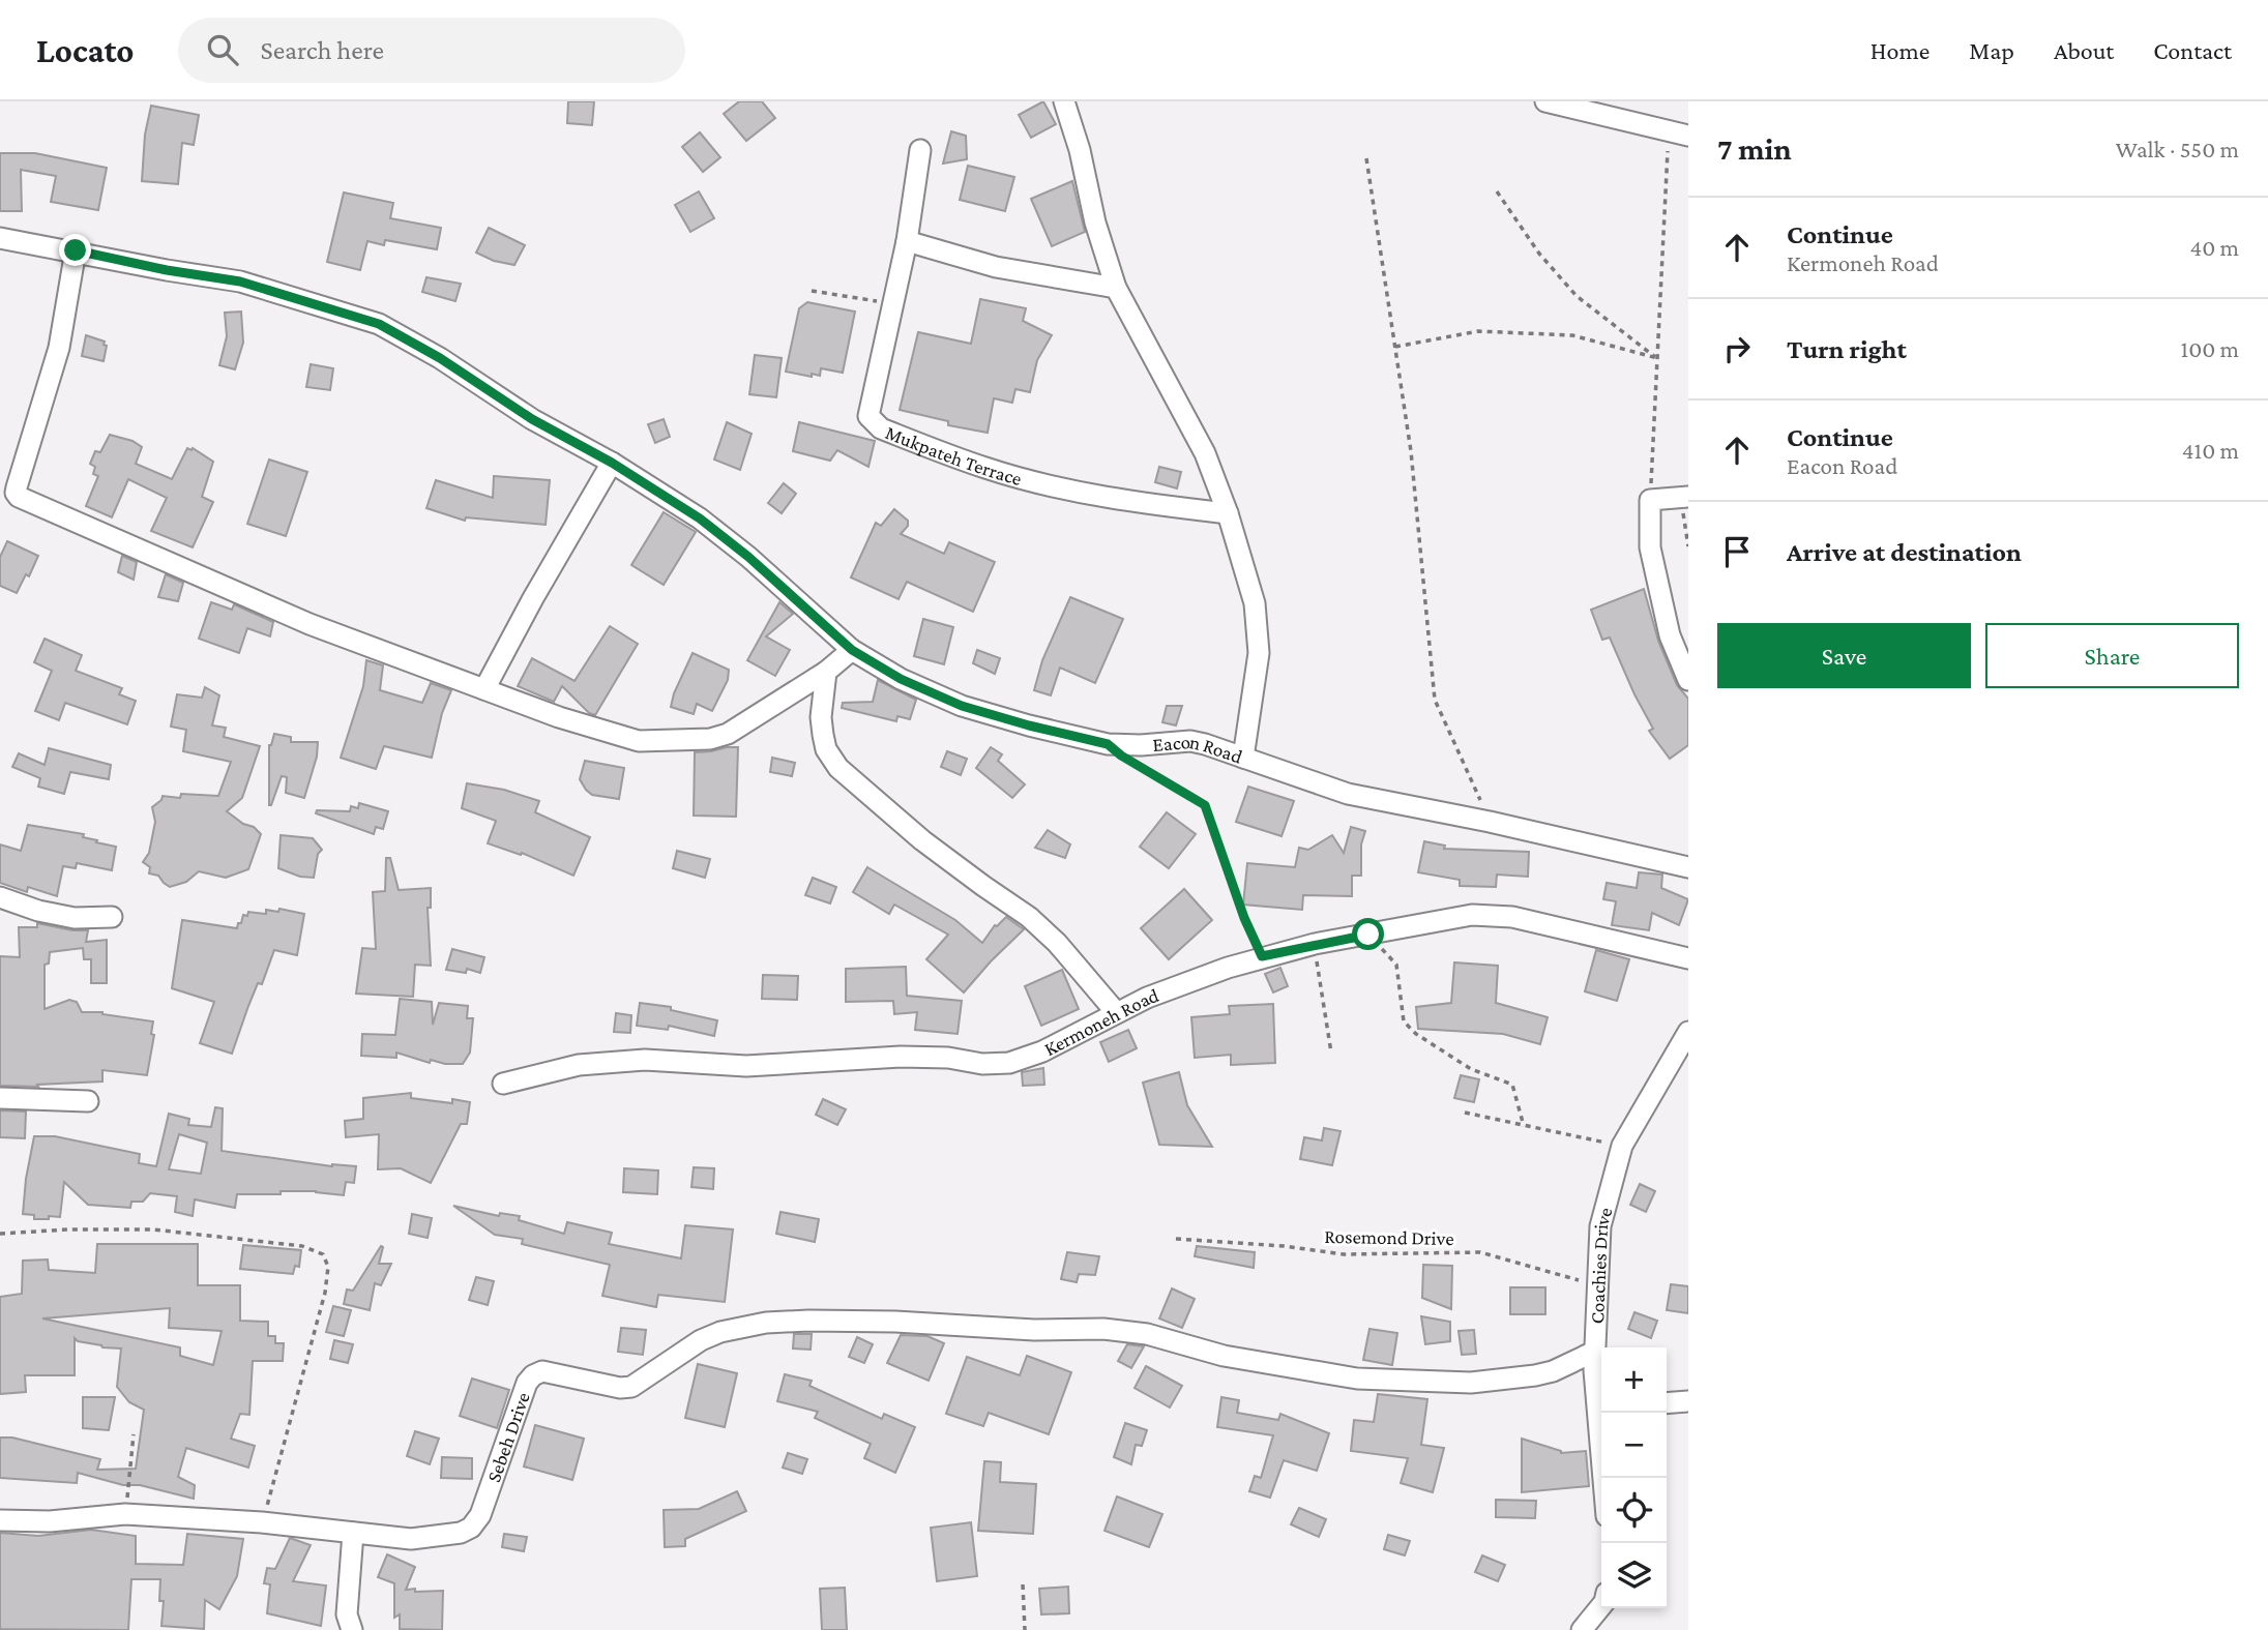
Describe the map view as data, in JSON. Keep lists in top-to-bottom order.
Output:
{
  "streets": {
    "street": [
      "Mukpateh Terrace",
      "Eacon Road",
      "Kermoneh Road",
      "Coachies Drive",
      "Sebeh Drive"
    ],
    "path": ["Rosemond Drive"]
  },
  "crossings": [
    ["Rosemond Drive", "Coachies Drive"],
    ["Coachies Drive", "Sebeh Drive"]
  ],
  "page": {
    "header": "Locato",
    "search": "Search here",
    "nav": [
      "Home",
      "Map",
      "About",
      "Contact"
    ],
    "heading": ["7 min", "Walk · 550 m"],
    "list": [
      ["Continue", "Kermoneh Road", "40 m"],
      ["Turn right", "100 m"],
      ["Continue", "Eacon Road", "410 m"],
      "Arrive at destination"
    ],
    "buttons": ["Save", "Share"],
    "map_buttons": ["+", "−"]
  }
}
